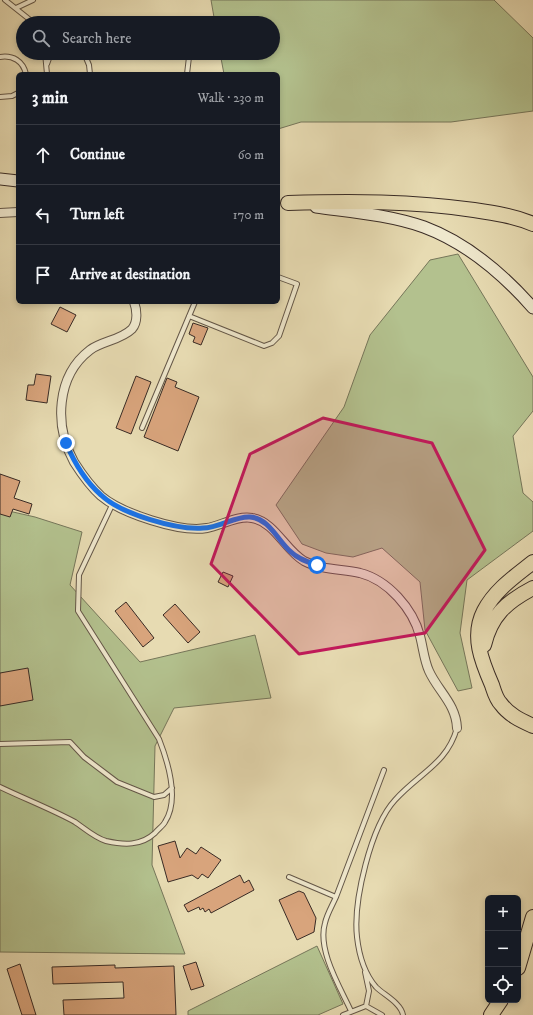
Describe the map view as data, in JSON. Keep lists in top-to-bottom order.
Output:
{
  "page": {
    "search": "Search here",
    "heading": ["3 min", "Walk · 230 m"],
    "list": [
      ["Continue", "60 m"],
      ["Turn left", "170 m"],
      "Arrive at destination"
    ],
    "map_buttons": ["+", "−"]
  }
}
